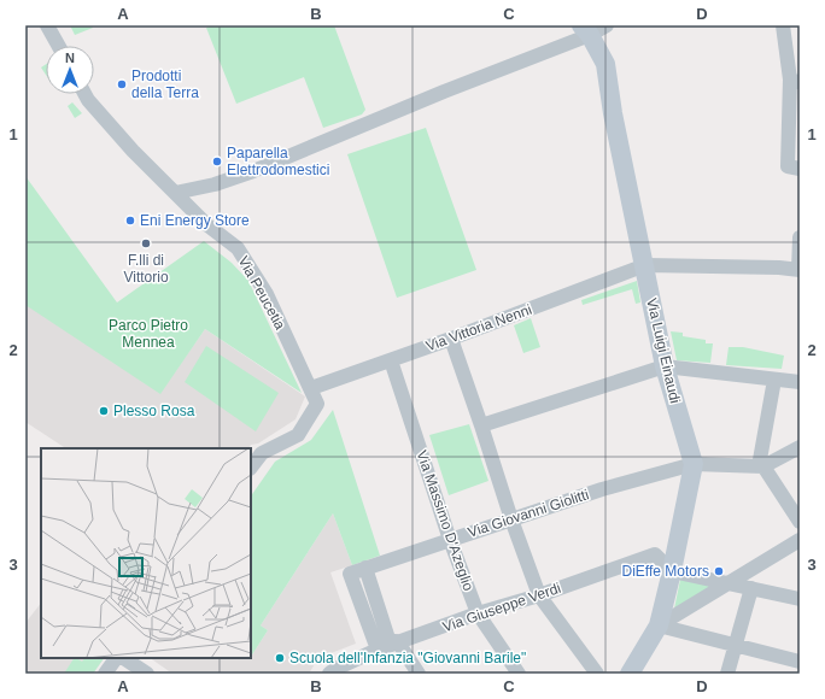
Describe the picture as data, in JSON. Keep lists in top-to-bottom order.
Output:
{
  "streets": {
    "main road": ["Via Luigi Einaudi"],
    "street": [
      "Via Peucetia",
      "Via Vittoria Nenni",
      "Via Giovanni Giolitti",
      "Via Massimo D'Azeglio",
      "Via Giuseppe Verdi"
    ]
  },
  "crossings": [
    ["Via Peucetia", "Via Vittoria Nenni"],
    ["Via Vittoria Nenni", "Via Luigi Einaudi"],
    ["Via Vittoria Nenni", "Via Massimo D'Azeglio"],
    ["Via Luigi Einaudi", "Via Giovanni Giolitti"],
    ["Via Luigi Einaudi", "Via Giuseppe Verdi"],
    ["Via Giovanni Giolitti", "Via Massimo D'Azeglio"],
    ["Via Massimo D'Azeglio", "Via Giuseppe Verdi"]
  ],
  "parks": ["Parco Pietro Mennea"],
  "places": [
    "Prodotti della Terra",
    "Paparella Elettrodomestici",
    "Eni Energy Store",
    "F.lli di Vittorio",
    "Plesso Rosa",
    "DiEffe Motors",
    "Scuola dell'Infanzia \"Giovanni Barile\""
  ],
  "north": "top",
  "grid": {
    "columns": [
      "A",
      "B",
      "C",
      "D"
    ],
    "rows": ["1", "2", "3"]
  }
}
